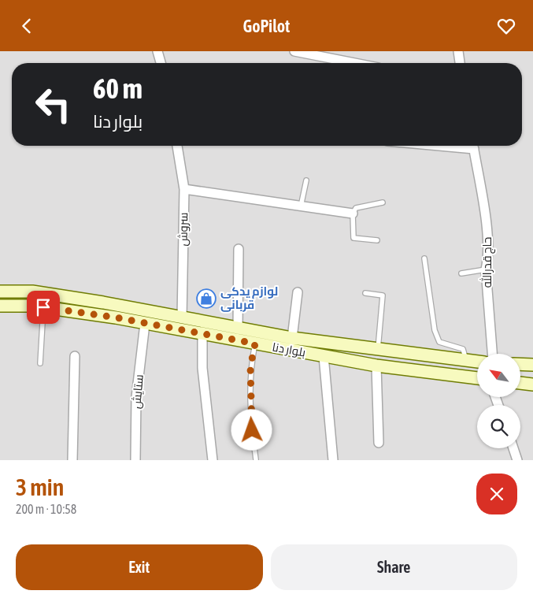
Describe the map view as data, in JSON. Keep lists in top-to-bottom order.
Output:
{
  "streets": {
    "main road": ["بلوار دنا"],
    "street": ["سروش", "حاج قدرالله", "ستایش"]
  },
  "crossings": [
    ["سروش", "بلوار دنا"],
    ["بلوار دنا", "ستایش"]
  ],
  "places": {
    "shop": ["لوازم یدکی قربانی"]
  },
  "north": "top left",
  "page": {
    "header": "GoPilot",
    "turn": ["60 m", "بلوار دنا"],
    "heading": ["3 min", "200 m · 10:58"],
    "buttons": ["Exit", "Share"]
  }
}
